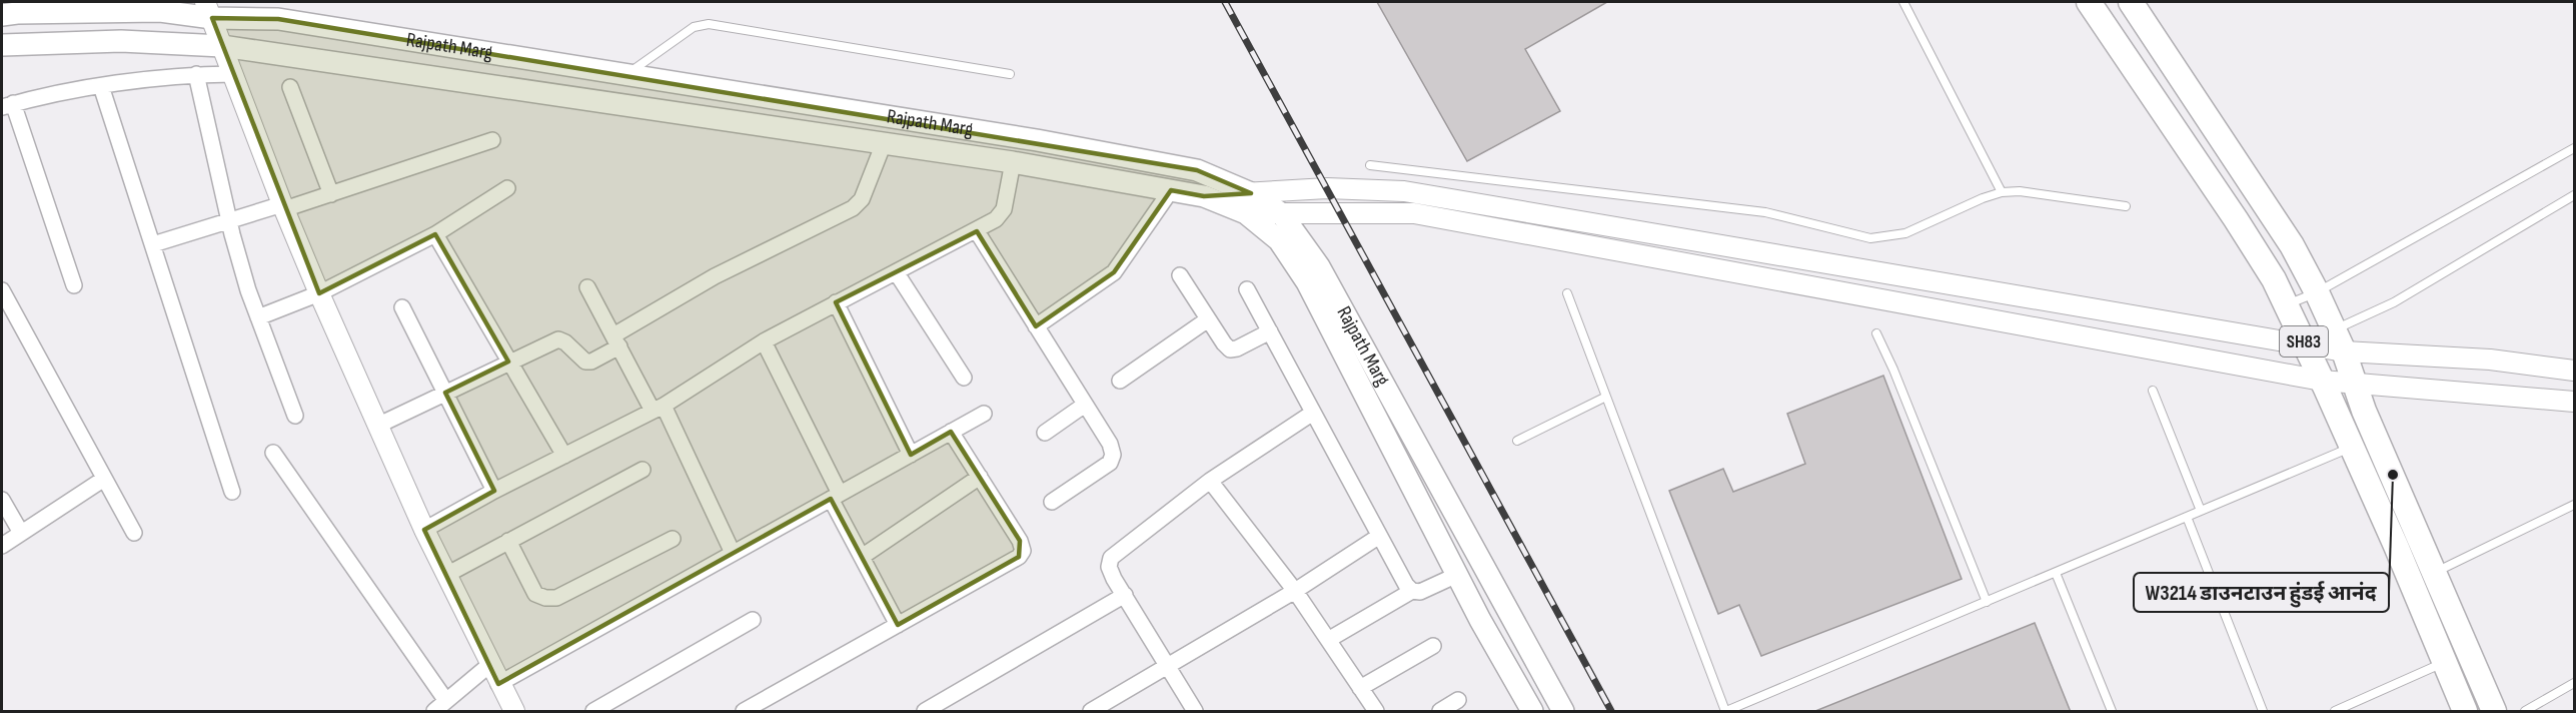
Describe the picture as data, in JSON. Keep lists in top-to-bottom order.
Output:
{
  "streets": {
    "main road": ["Rajpath Marg", "SH83"]
  },
  "places": ["W3214 डाउनटाउन हुंडई आनंद"]
}
